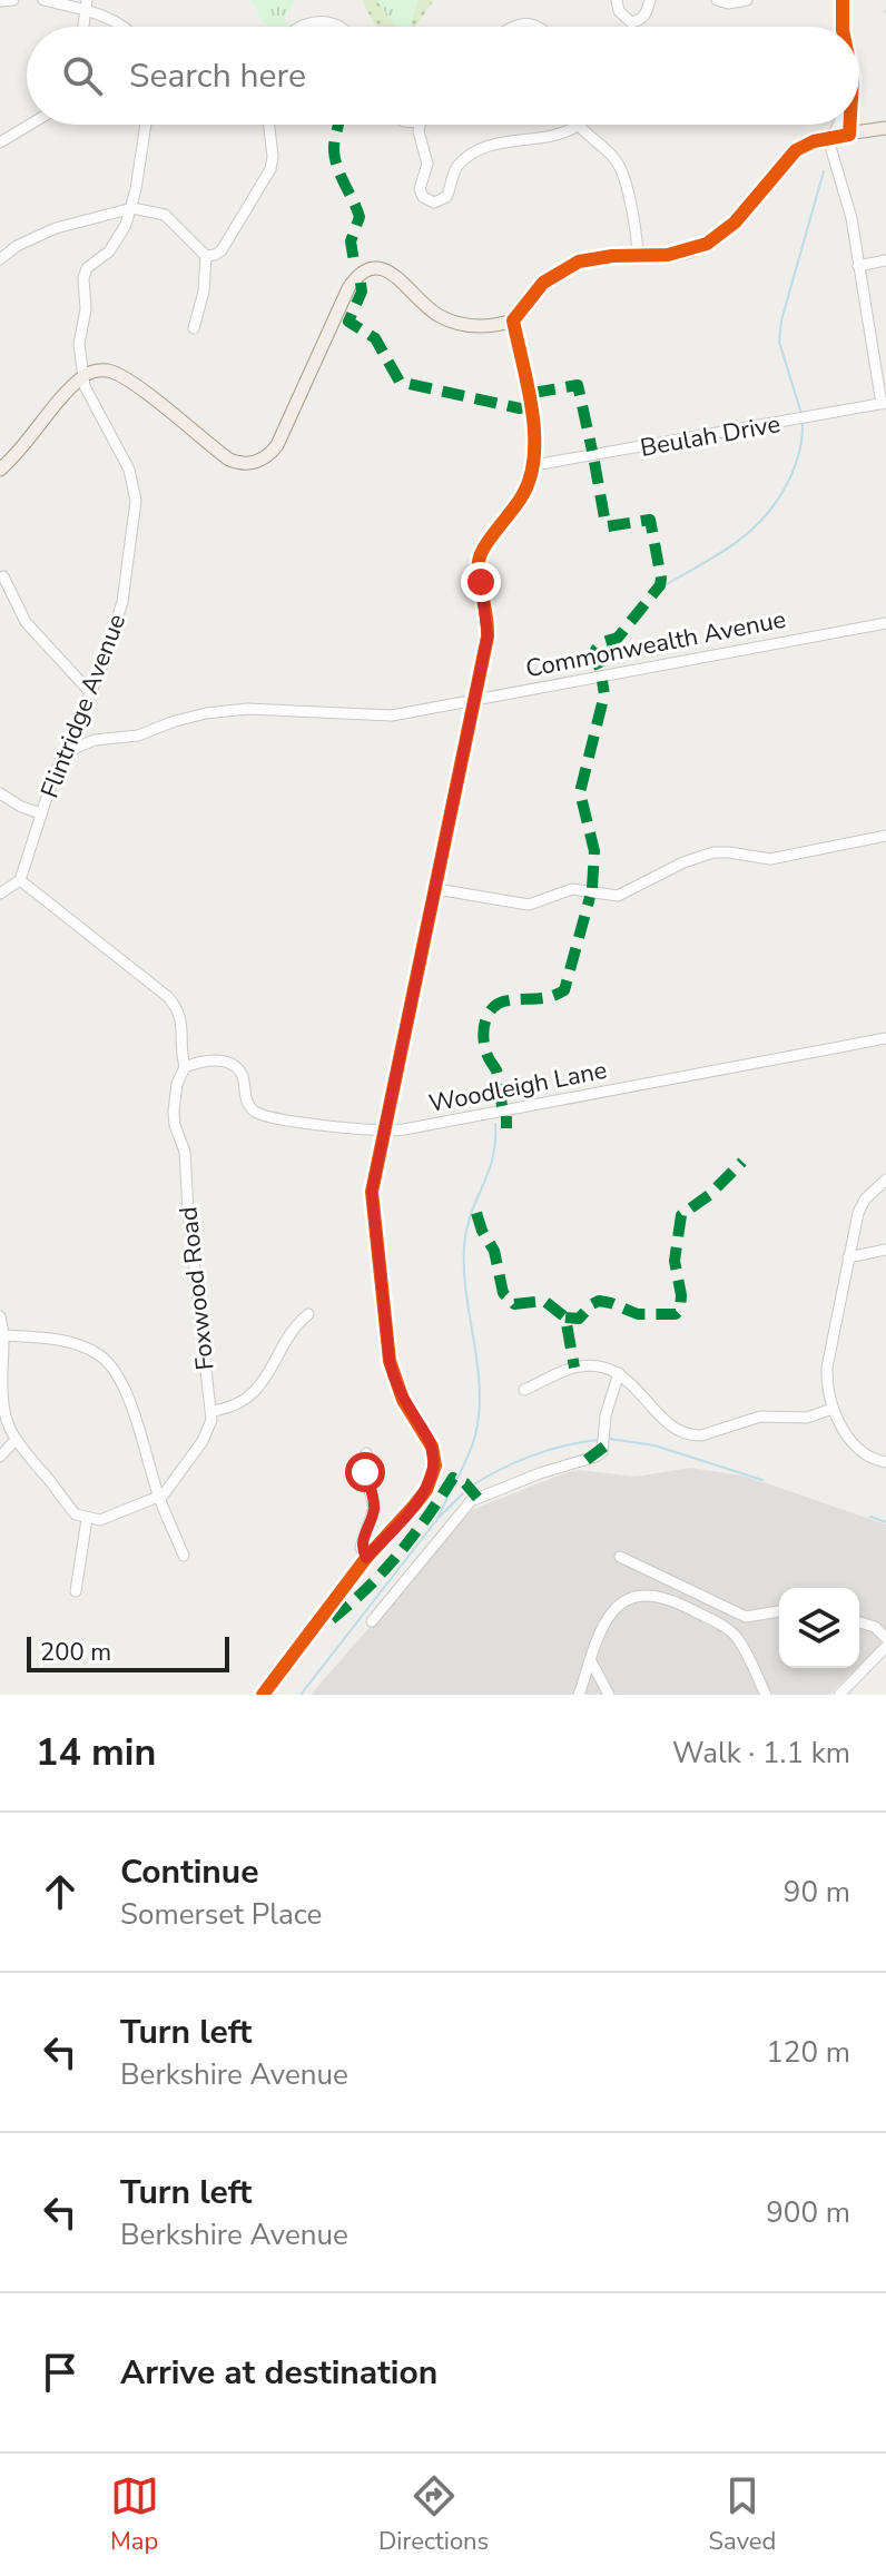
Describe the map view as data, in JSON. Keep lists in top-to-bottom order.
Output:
{
  "streets": {
    "street": [
      "Beulah Drive",
      "Commonwealth Avenue",
      "Flintridge Avenue",
      "Woodleigh Lane",
      "Foxwood Road"
    ]
  },
  "crossings": [
    ["Commonwealth Avenue", "Flintridge Avenue"],
    ["Woodleigh Lane", "Foxwood Road"]
  ],
  "scale_bar": "200 m",
  "page": {
    "search": "Search here",
    "scale": "200 m",
    "heading": ["14 min", "Walk · 1.1 km"],
    "list": [
      ["Continue", "Somerset Place", "90 m"],
      ["Turn left", "Berkshire Avenue", "120 m"],
      ["Turn left", "Berkshire Avenue", "900 m"],
      "Arrive at destination"
    ],
    "nav": ["Map", "Directions", "Saved"]
  }
}
